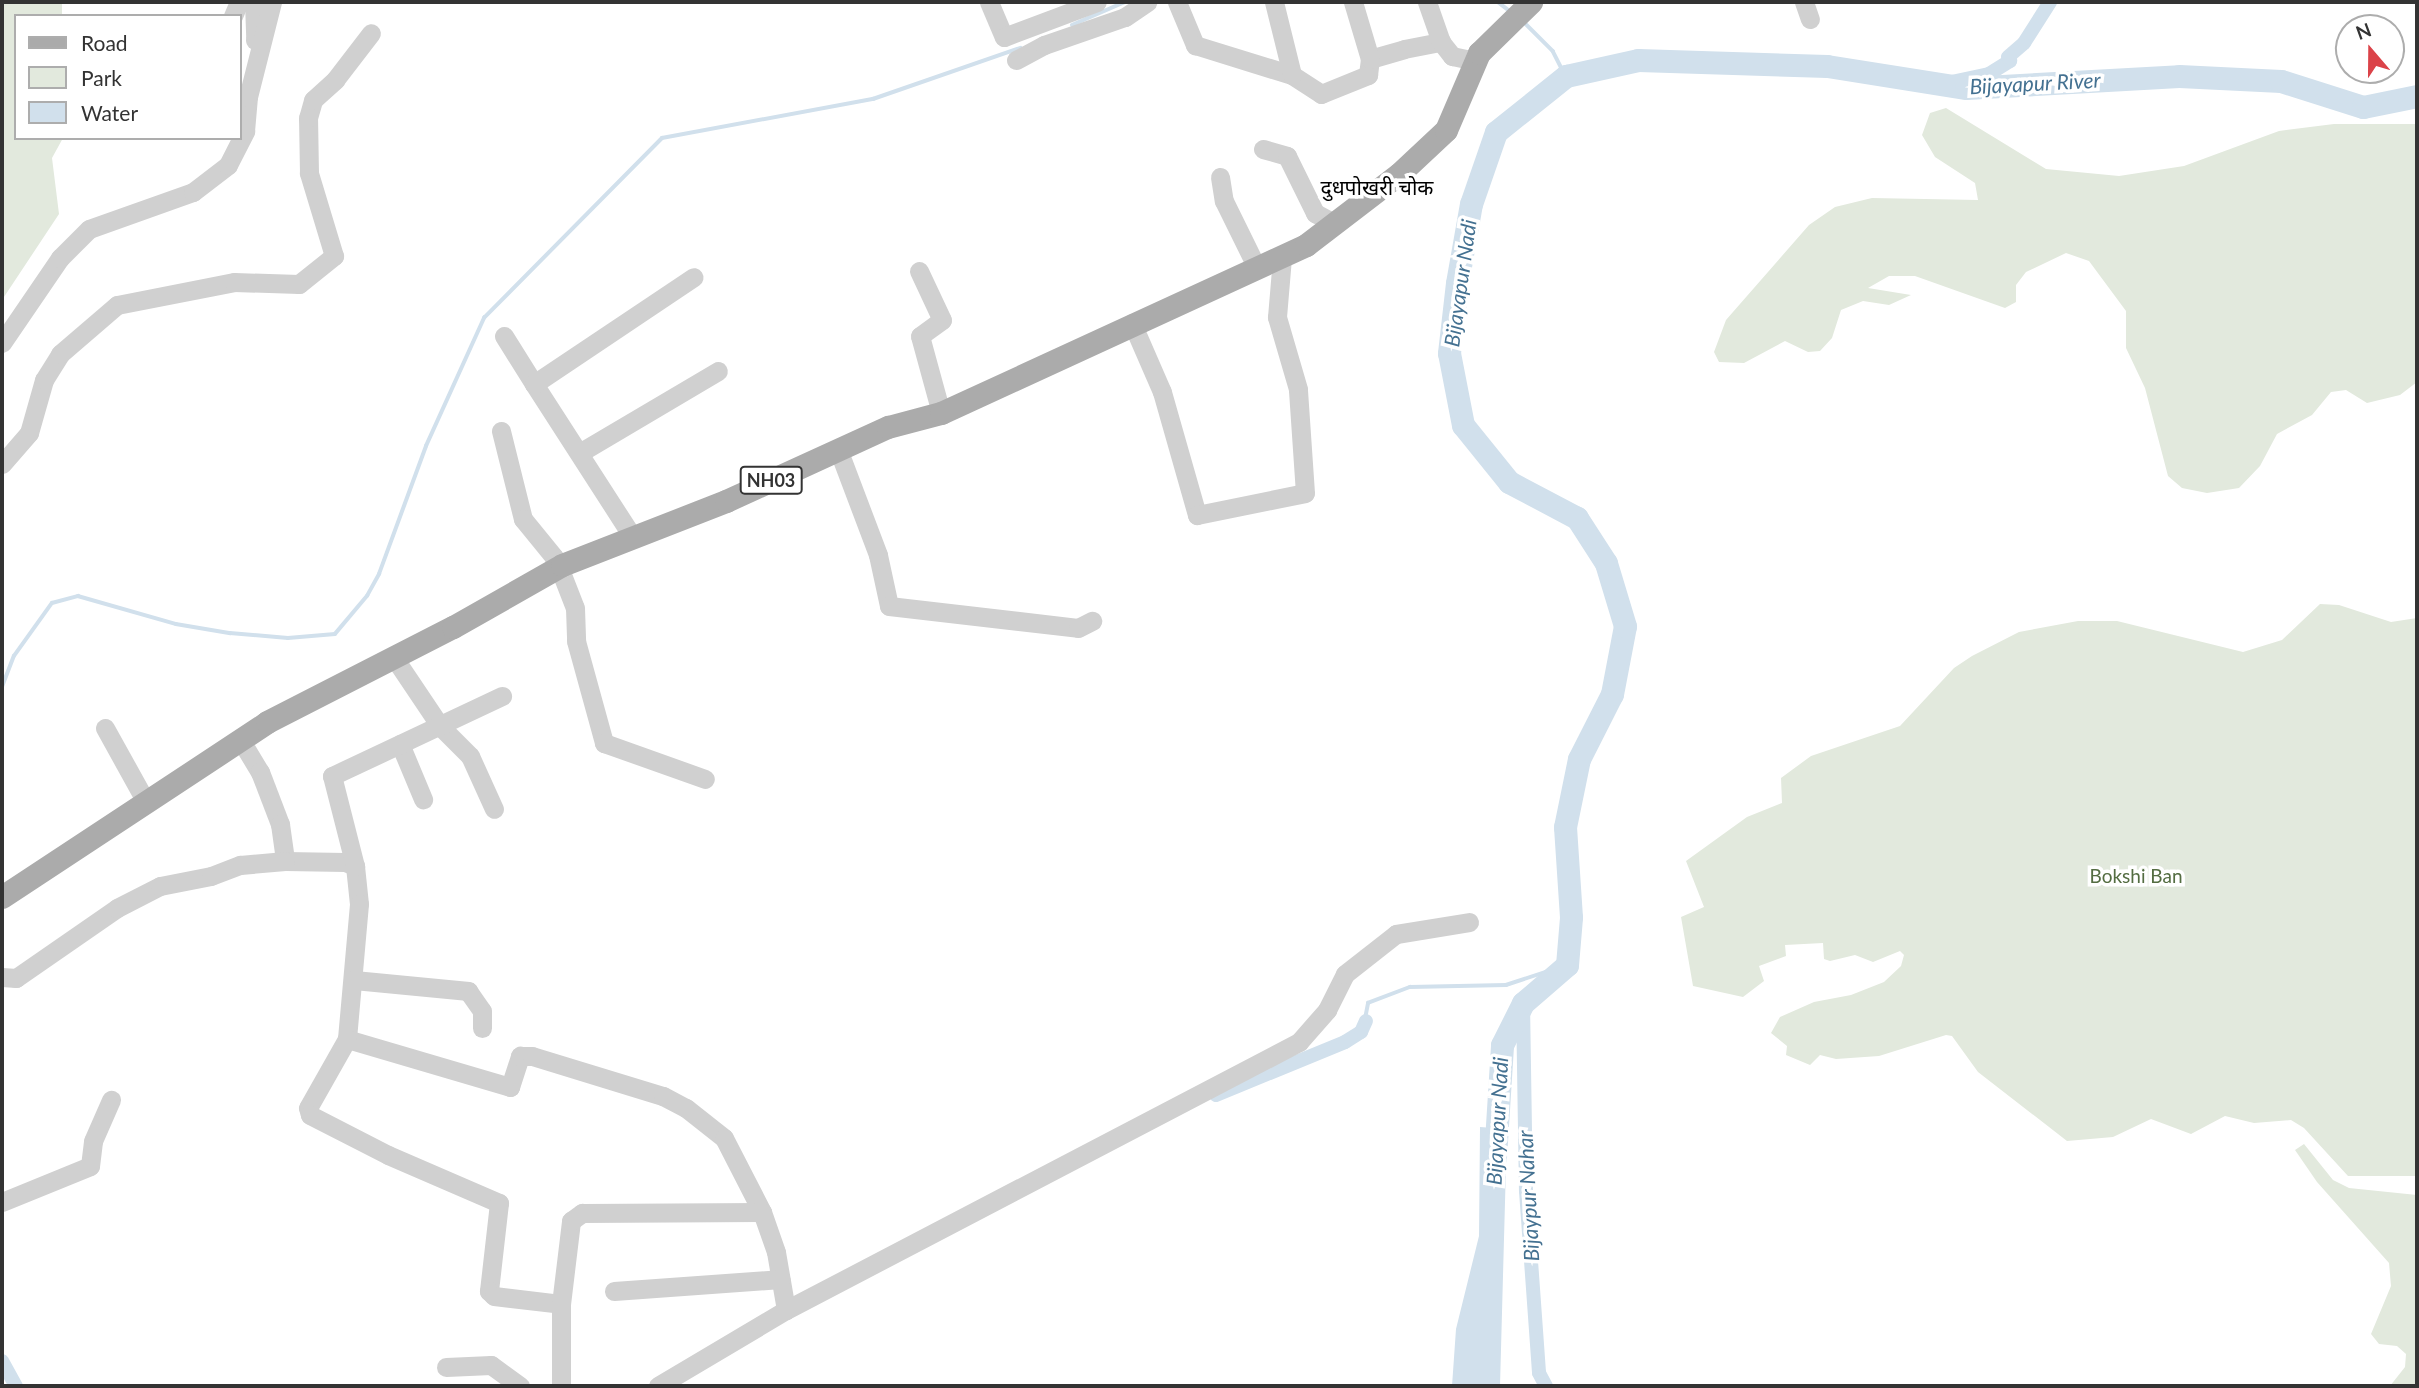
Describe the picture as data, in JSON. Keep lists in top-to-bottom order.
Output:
{
  "streets": {
    "main road": ["NH03"]
  },
  "districts": ["दुधपोखरी चोक"],
  "water": ["Bijayapur River", "Bijayapur Nadi", "Bijaypur Nahar"],
  "parks": ["Bokshi Ban"],
  "legend": ["Road", "Park", "Water"],
  "north": "top"
}
